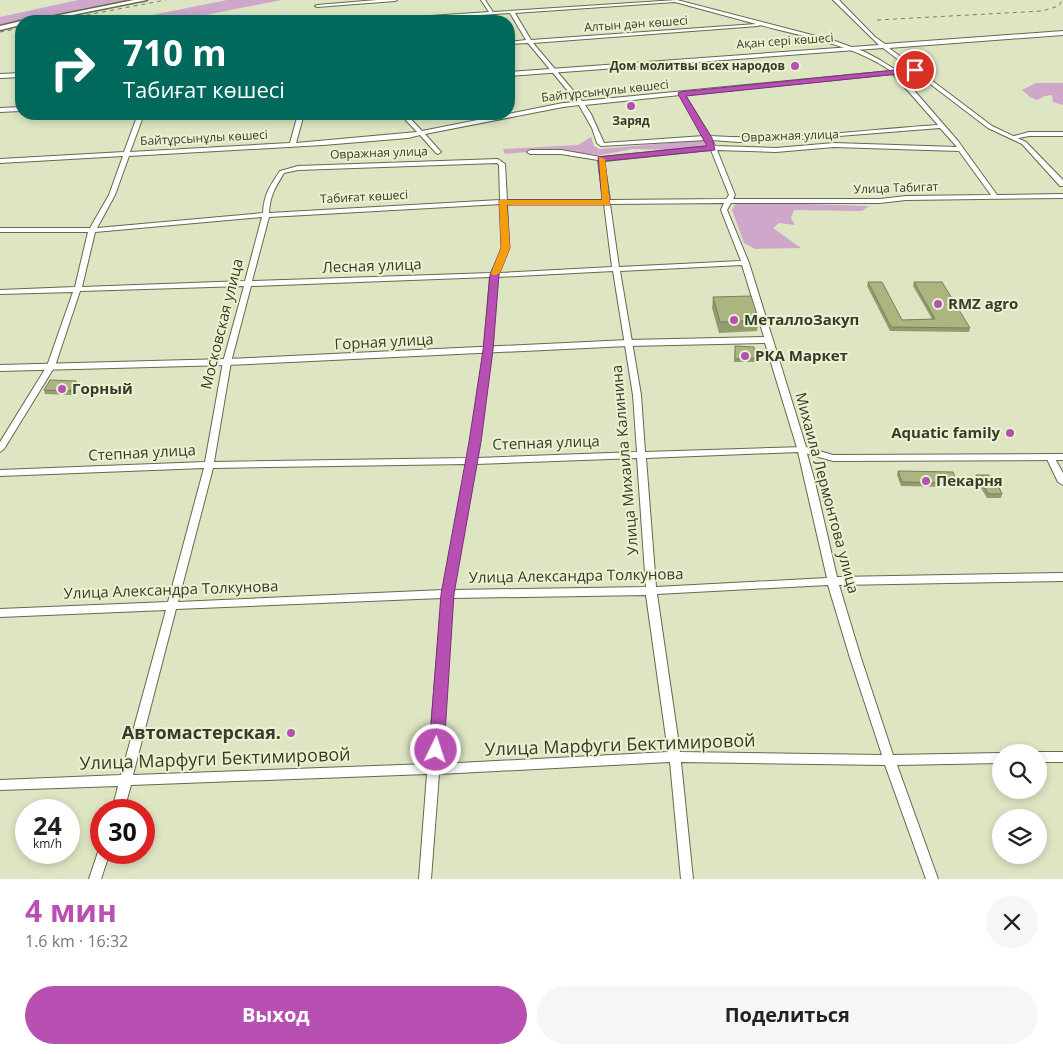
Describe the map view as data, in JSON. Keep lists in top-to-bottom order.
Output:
{
  "streets": {
    "street": [
      "Алтын дән көшесі",
      "Ақан сері көшесі",
      "Байтұрсынұлы көшесі",
      "Овражная улица",
      "Улица Табигат",
      "Табиғат көшесі",
      "Лесная улица",
      "Московская улица",
      "Горная улица",
      "Степная улица",
      "Улица Михаила Калинина",
      "Михаила Лермонтова улица",
      "Улица Александра Толкунова",
      "Улица Марфуги Бектимировой"
    ]
  },
  "crossings": [
    ["Байтұрсынұлы көшесі", "Овражная улица"],
    ["Байтұрсынұлы көшесі", "Михаила Лермонтова улица"],
    ["Овражная улица", "Табиғат көшесі"],
    ["Овражная улица", "Московская улица"],
    ["Овражная улица", "Улица Михаила Калинина"],
    ["Овражная улица", "Михаила Лермонтова улица"],
    ["Улица Табигат", "Табиғат көшесі"],
    ["Улица Табигат", "Михаила Лермонтова улица"],
    ["Табиғат көшесі", "Московская улица"],
    ["Табиғат көшесі", "Улица Михаила Калинина"],
    ["Табиғат көшесі", "Михаила Лермонтова улица"],
    ["Лесная улица", "Московская улица"],
    ["Лесная улица", "Улица Михаила Калинина"],
    ["Лесная улица", "Михаила Лермонтова улица"],
    ["Московская улица", "Горная улица"],
    ["Московская улица", "Степная улица"],
    ["Московская улица", "Улица Александра Толкунова"],
    ["Московская улица", "Улица Марфуги Бектимировой"],
    ["Горная улица", "Улица Михаила Калинина"],
    ["Горная улица", "Михаила Лермонтова улица"],
    ["Степная улица", "Улица Михаила Калинина"],
    ["Степная улица", "Михаила Лермонтова улица"],
    ["Улица Михаила Калинина", "Улица Александра Толкунова"],
    ["Улица Михаила Калинина", "Улица Марфуги Бектимировой"],
    ["Михаила Лермонтова улица", "Улица Александра Толкунова"],
    ["Михаила Лермонтова улица", "Улица Марфуги Бектимировой"]
  ],
  "places": [
    "Дом молитвы всех народов",
    "Заряд",
    "RMZ agro",
    "МеталлоЗакуп",
    "РКА Маркет",
    "Горный",
    "Aquatic family",
    "Пекарня",
    "Автомастерская."
  ],
  "page": {
    "turn": ["710 m", "Табиғат көшесі"],
    "speed": "24 km/h",
    "limit": "30",
    "heading": ["4 мин", "1.6 km · 16:32"],
    "buttons": ["Выход", "Поделиться"]
  }
}
